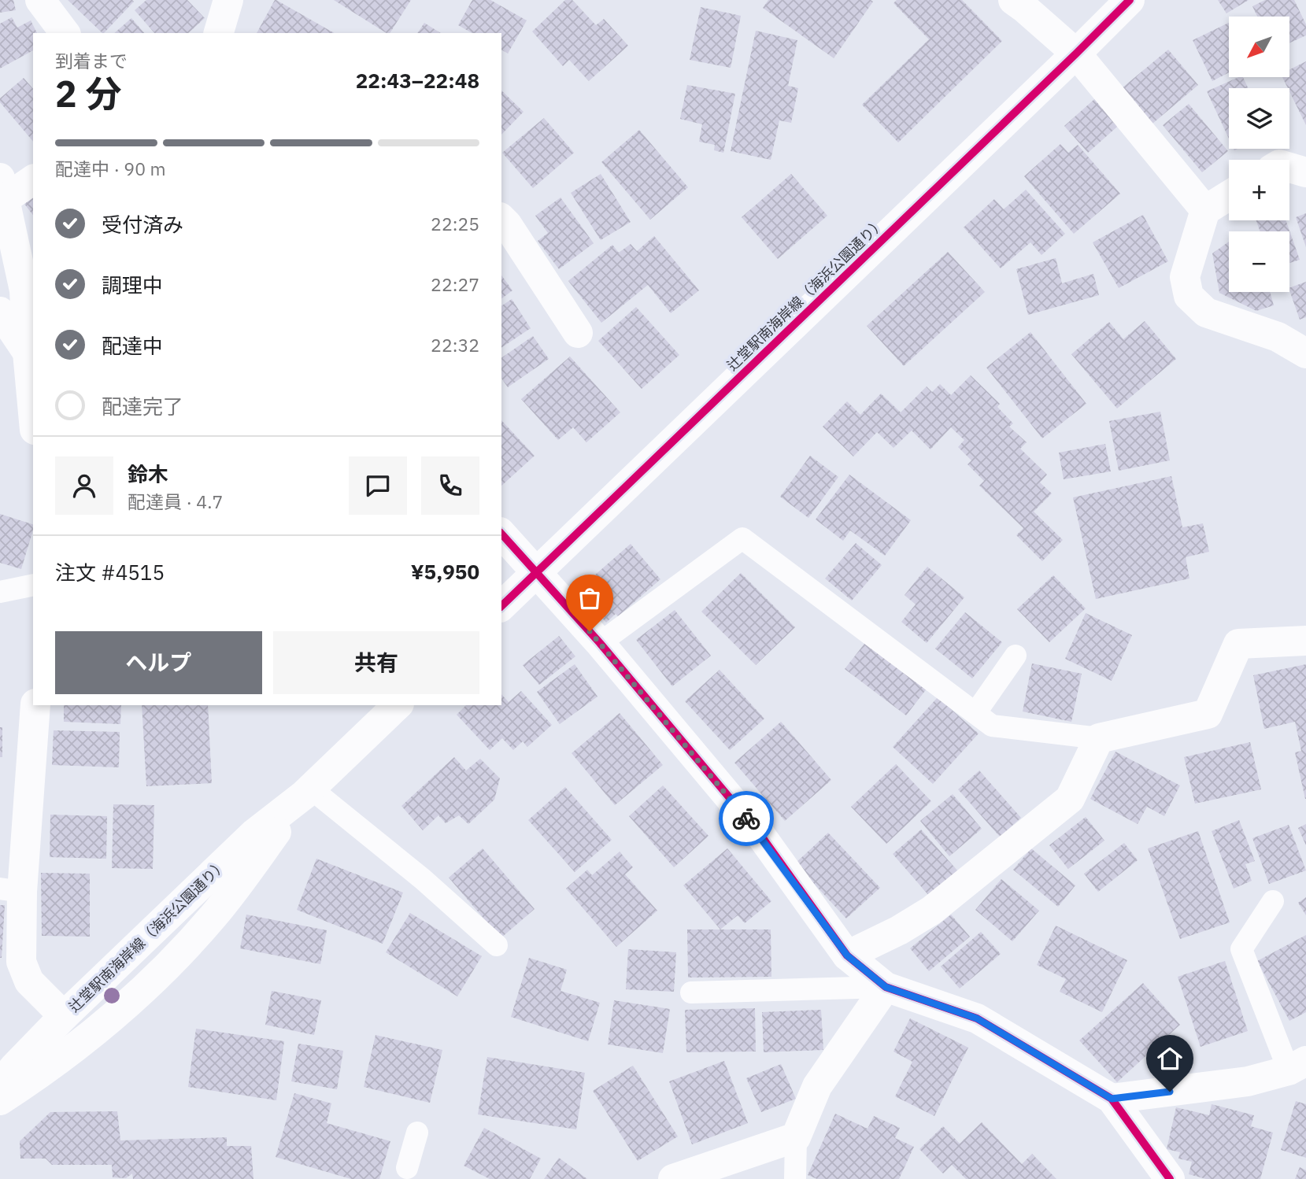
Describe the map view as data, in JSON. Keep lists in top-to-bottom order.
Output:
{
  "streets": {
    "street": ["辻堂駅南海岸線（海浜公園通り）"]
  },
  "north": "bottom left",
  "page": {
    "map_buttons": ["+", "−"],
    "heading": ["2 分", "到着まで", "22:43–22:48"],
    "panel": [
      "鈴木",
      "配達員 · 4.7",
      "注文 #4515",
      "¥5,950"
    ],
    "bar": "配達中 · 90 m",
    "list": [
      ["受付済み", "22:25"],
      ["調理中", "22:27"],
      ["配達中", "22:32"],
      "配達完了"
    ],
    "buttons": ["ヘルプ", "共有"]
  }
}
